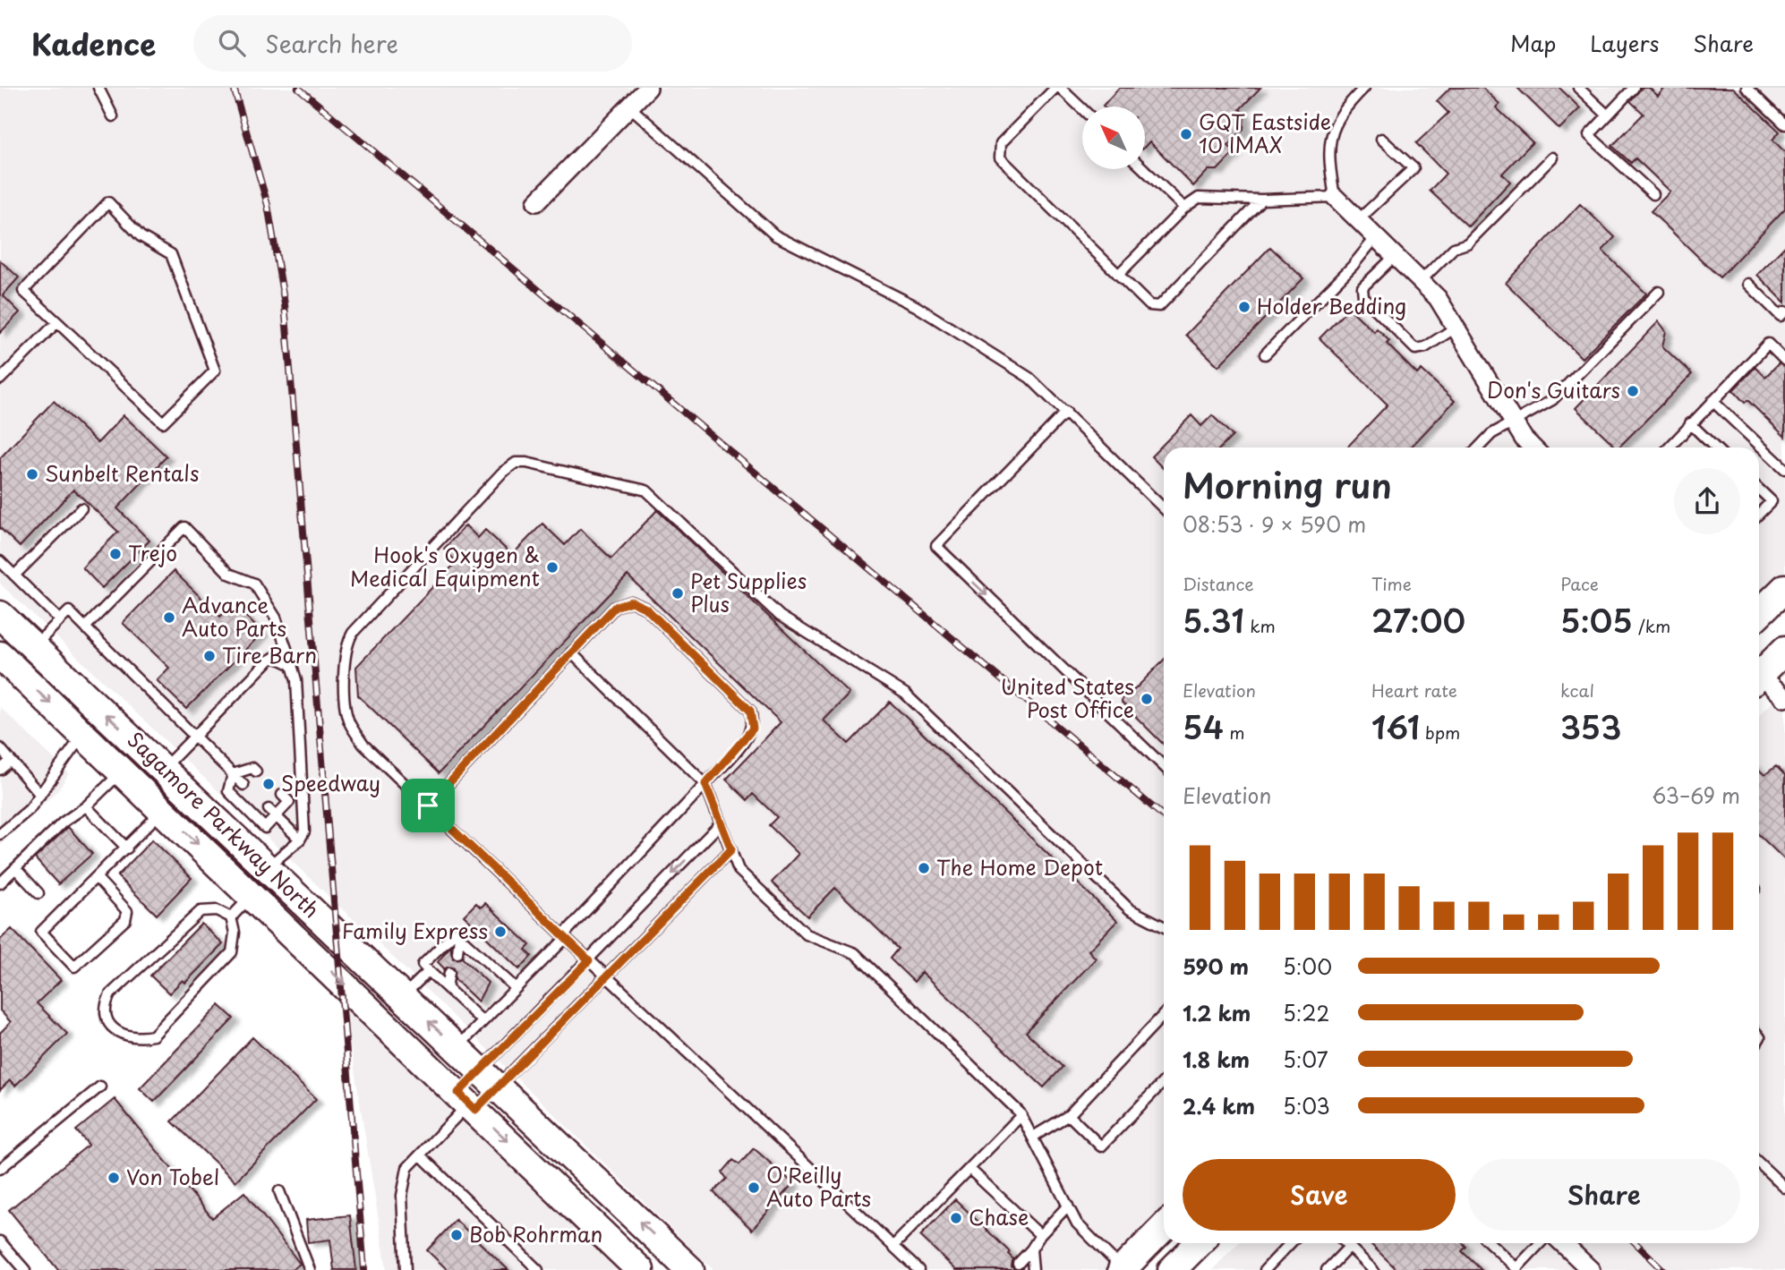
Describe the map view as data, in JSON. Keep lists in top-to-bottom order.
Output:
{
  "streets": {
    "main road": ["Sagamore Parkway North"]
  },
  "places": [
    "GQT Eastside 10 IMAX",
    "Holder Bedding",
    "Don's Guitars",
    "Sunbelt Rentals",
    "Trejo",
    "Hook's Oxygen & Medical Equipment",
    "Pet Supplies Plus",
    "Advance Auto Parts",
    "Tire Barn",
    "United States Post Office",
    "Speedway",
    "The Home Depot",
    "Family Express",
    "Von Tobel",
    "O'Reilly Auto Parts",
    "Chase",
    "Bob Rohrman"
  ],
  "north": "top left",
  "page": {
    "header": "Kadence",
    "search": "Search here",
    "nav": ["Map", "Layers", "Share"],
    "heading": ["Morning run", "08:53 · 9 × 590 m"],
    "stats": [
      ["Distance", "5.31 km"],
      ["Time", "27:00"],
      ["Pace", "5:05 /km"],
      ["Elevation", "54 m"],
      ["Heart rate", "161 bpm"],
      ["kcal", "353"]
    ],
    "chart": ["Elevation", "63–69 m"],
    "list": [
      {
        "name": "590 m",
        "note": "5:00"
      },
      {
        "name": "1.2 km",
        "note": "5:22"
      },
      {
        "name": "1.8 km",
        "note": "5:07"
      },
      {
        "name": "2.4 km",
        "note": "5:03"
      }
    ],
    "buttons": ["Save", "Share"]
  }
}
